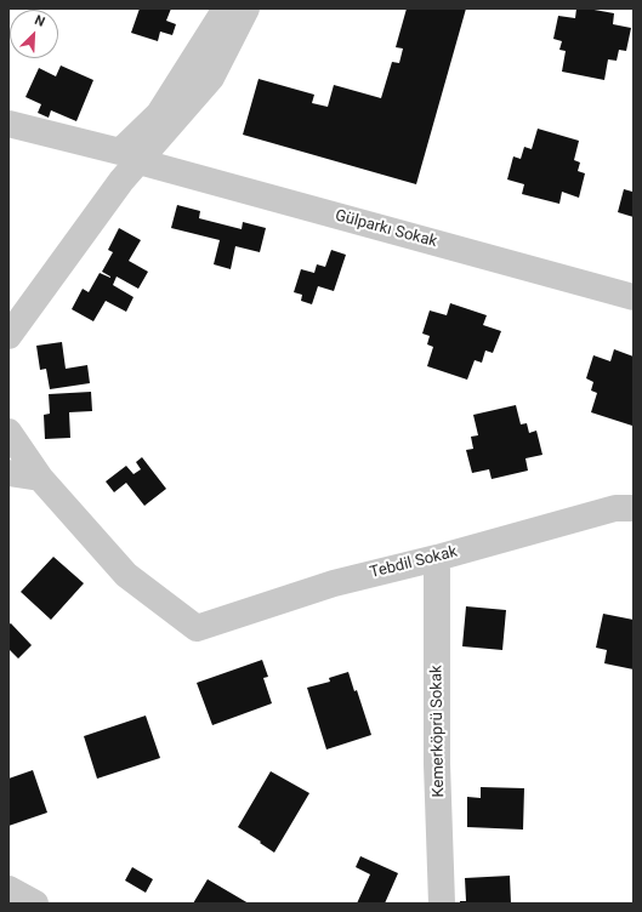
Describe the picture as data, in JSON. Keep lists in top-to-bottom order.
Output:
{
  "streets": {
    "street": ["Gülparkı Sokak", "Tebdil Sokak", "Kemerköprü Sokak"]
  },
  "crossings": [
    ["Tebdil Sokak", "Kemerköprü Sokak"]
  ],
  "north": "top right"
}
